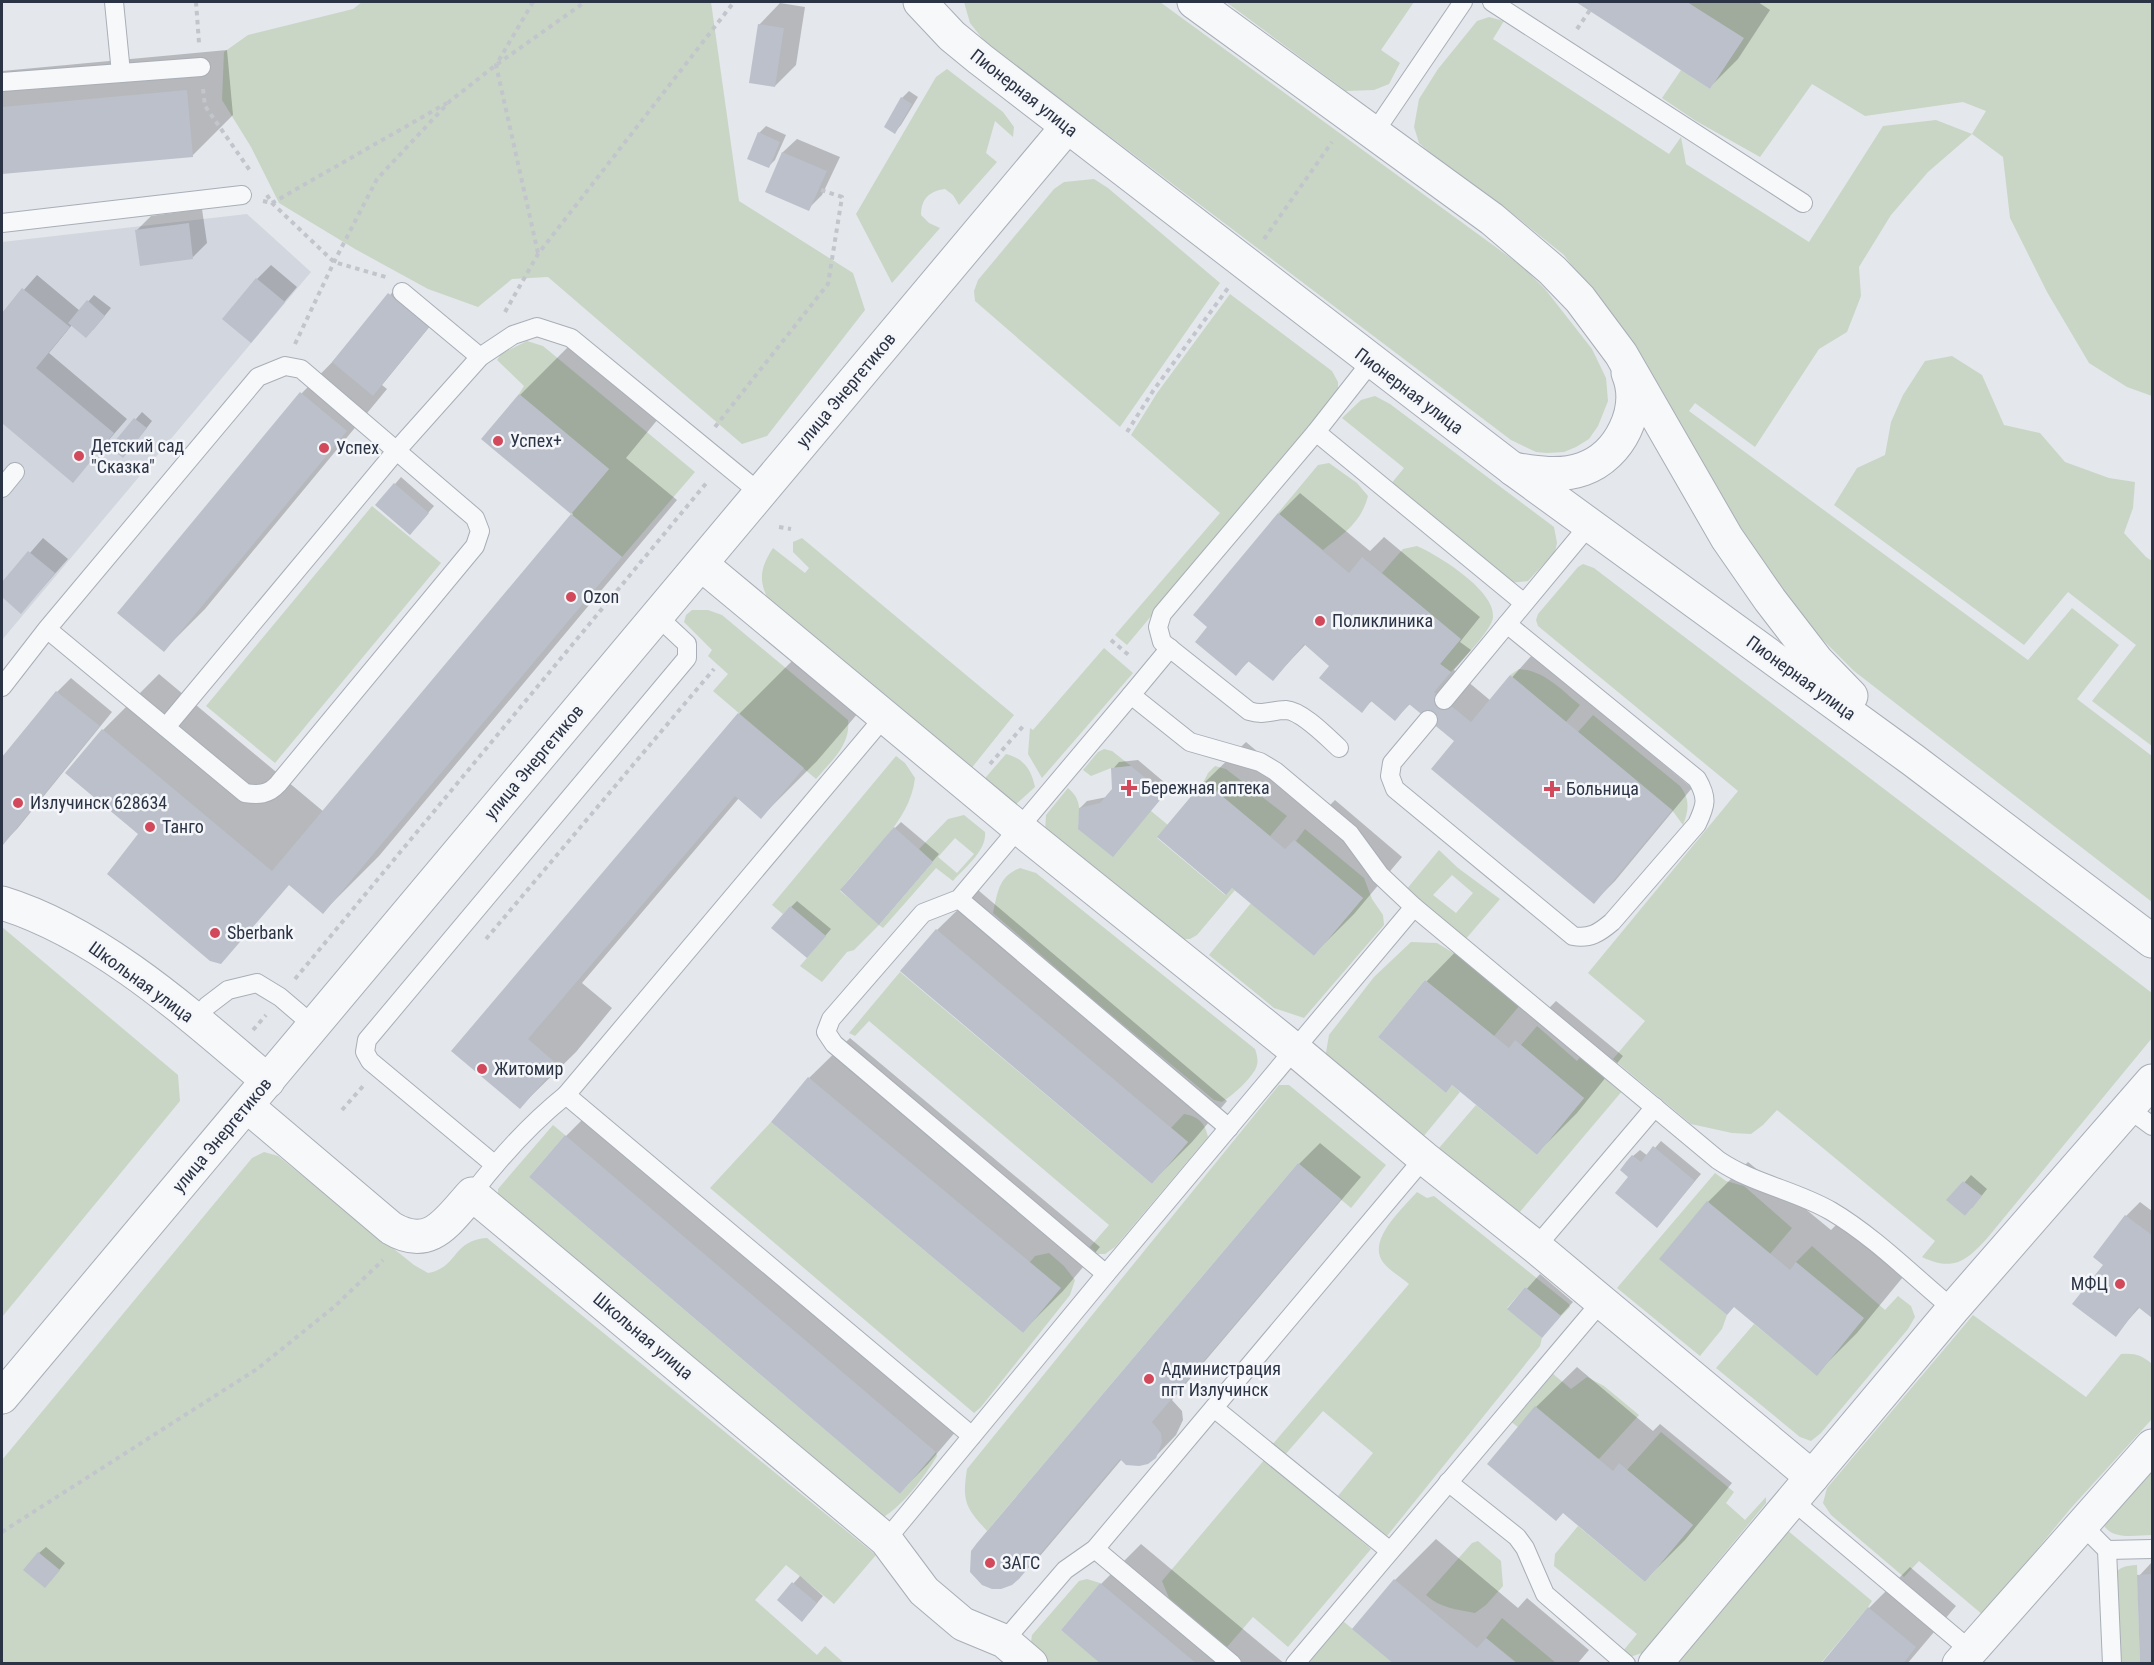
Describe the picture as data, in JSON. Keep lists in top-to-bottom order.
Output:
{
  "streets": {
    "street": ["Пионерная улица", "улица Энергетиков", "Школьная улица"]
  },
  "crossings": [
    ["Пионерная улица", "улица Энергетиков"],
    ["улица Энергетиков", "Школьная улица"]
  ],
  "places": {
    "other": [
      "Успех+",
      "Успех",
      "Детский сад \"Сказка\"",
      "Ozon",
      "Поликлиника",
      "Излучинск 628634",
      "Танго",
      "Sberbank",
      "Житомир",
      "МФЦ",
      "Администрация пгт Излучинск",
      "ЗАГС"
    ],
    "health": ["Бережная аптека", "Больница"]
  }
}
